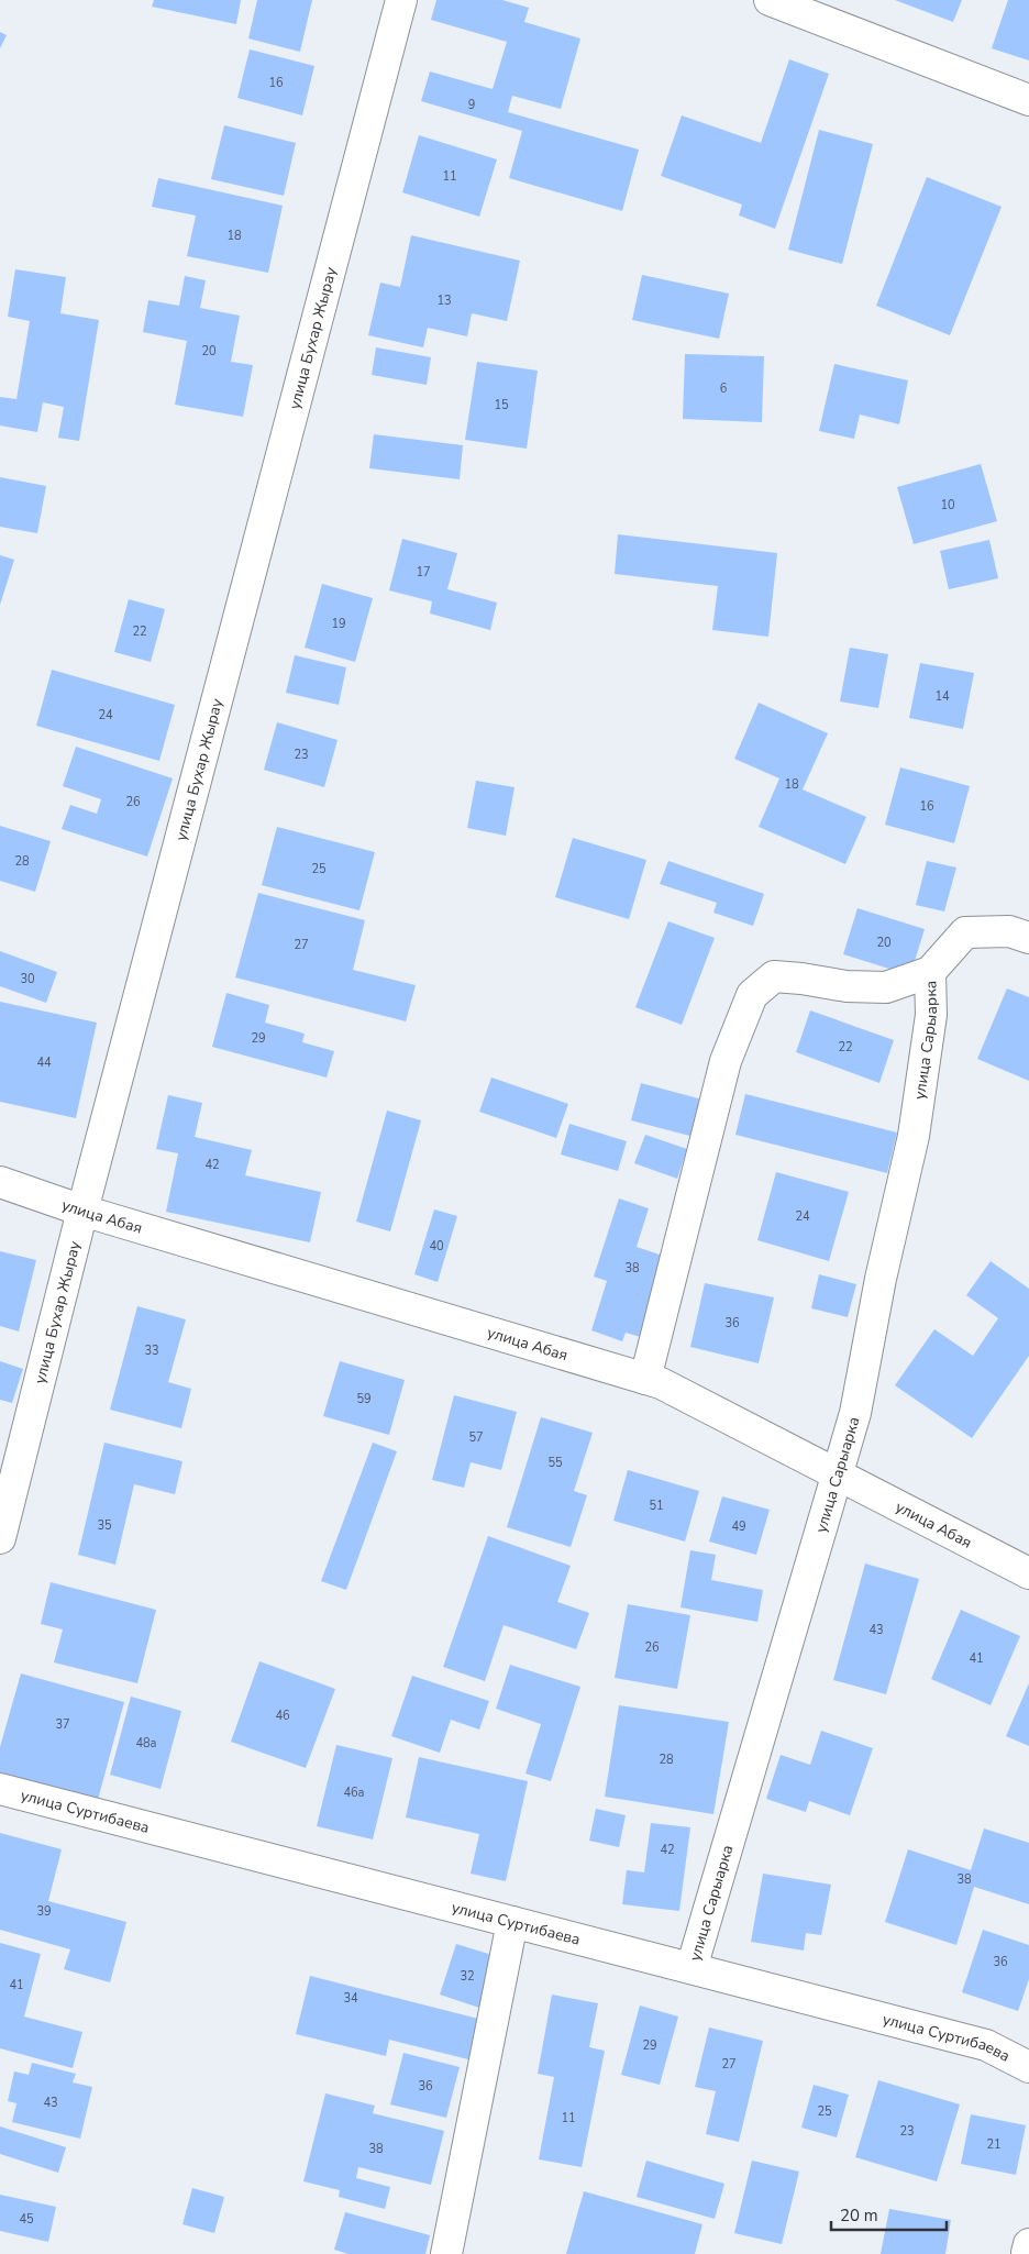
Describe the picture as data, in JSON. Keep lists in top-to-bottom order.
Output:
{
  "streets": {
    "street": [
      "улица Бухар Жырау",
      "улица Сарыарка",
      "улица Абая",
      "улица Суртибаева"
    ]
  },
  "crossings": [
    ["улица Бухар Жырау", "улица Абая"],
    ["улица Сарыарка", "улица Абая"],
    ["улица Сарыарка", "улица Суртибаева"]
  ],
  "house_numbers": [
    "16",
    "9",
    "11",
    "18",
    "13",
    "20",
    "6",
    "15",
    "10",
    "17",
    "19",
    "22",
    "14",
    "24",
    "23",
    "18",
    "26",
    "16",
    "28",
    "25",
    "20",
    "27",
    "30",
    "29",
    "22",
    "44",
    "42",
    "24",
    "40",
    "38",
    "36",
    "33",
    "59",
    "57",
    "55",
    "51",
    "35",
    "49",
    "43",
    "26",
    "41",
    "46",
    "37",
    "48а",
    "28",
    "46а",
    "42",
    "38",
    "39",
    "36",
    "32",
    "41",
    "34",
    "29",
    "27",
    "36",
    "43",
    "25",
    "11",
    "23",
    "21",
    "38",
    "45"
  ],
  "scale_bar": "20 m"
}
